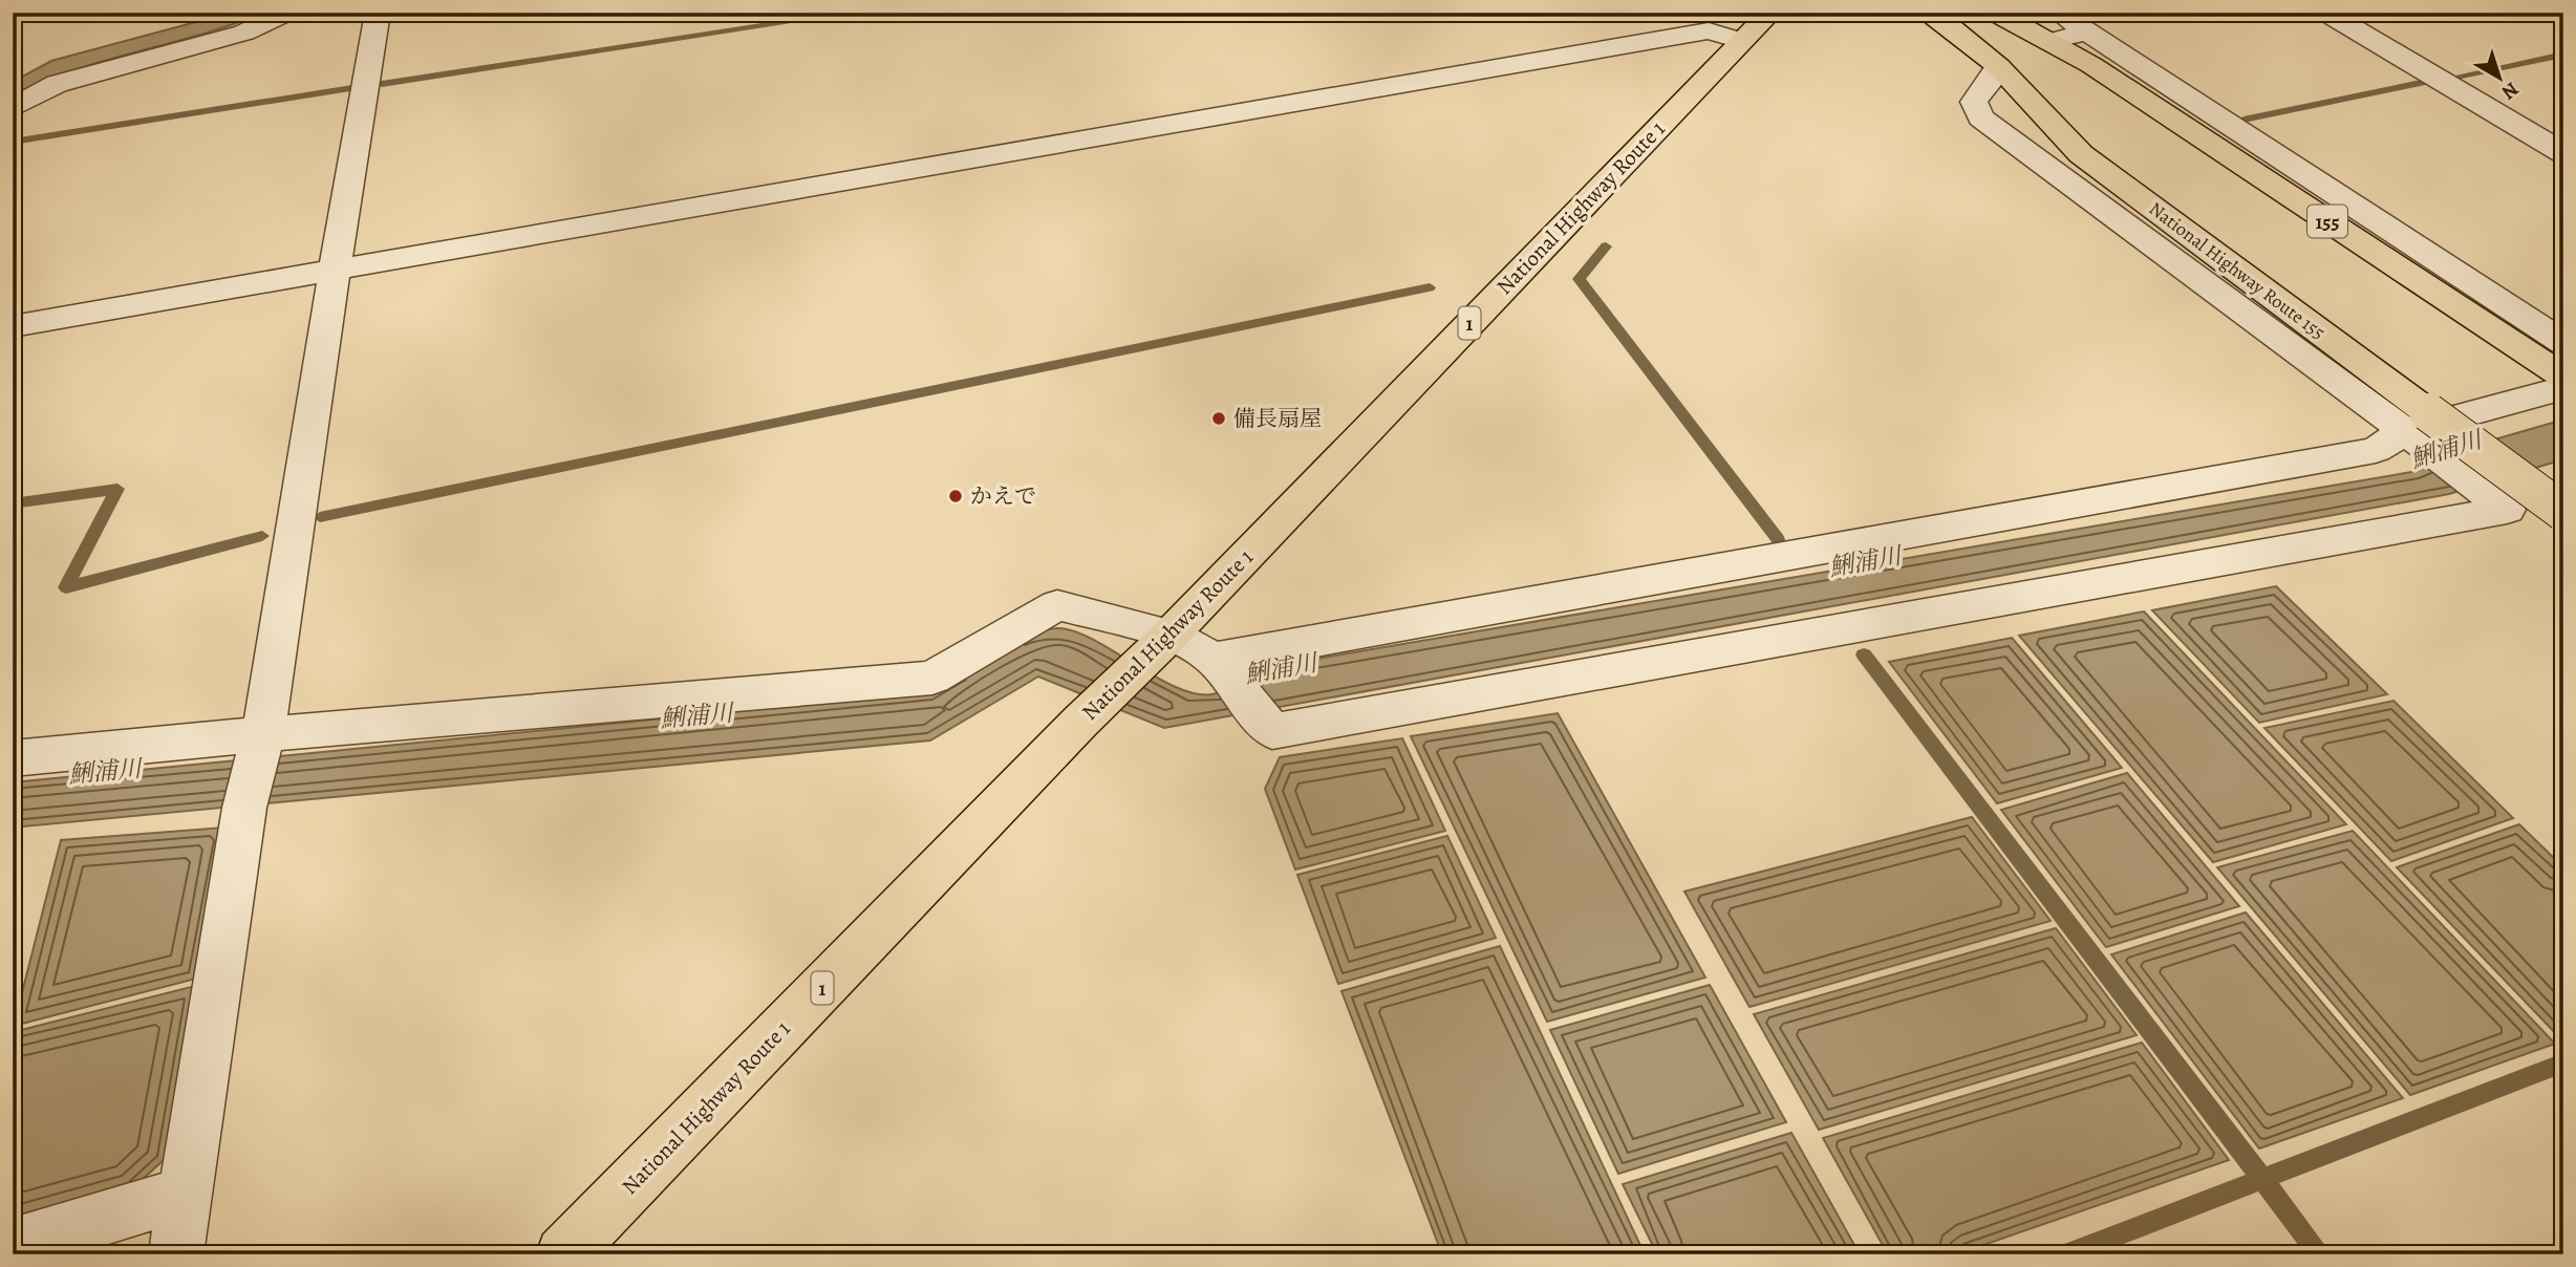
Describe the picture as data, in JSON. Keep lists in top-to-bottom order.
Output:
{
  "streets": {
    "highway": [
      "National Highway Route 1",
      "155",
      "National Highway Route 155",
      "1"
    ]
  },
  "water": ["鯏浦川"],
  "places": ["備長扇屋", "かえで"],
  "north": "bottom right"
}
